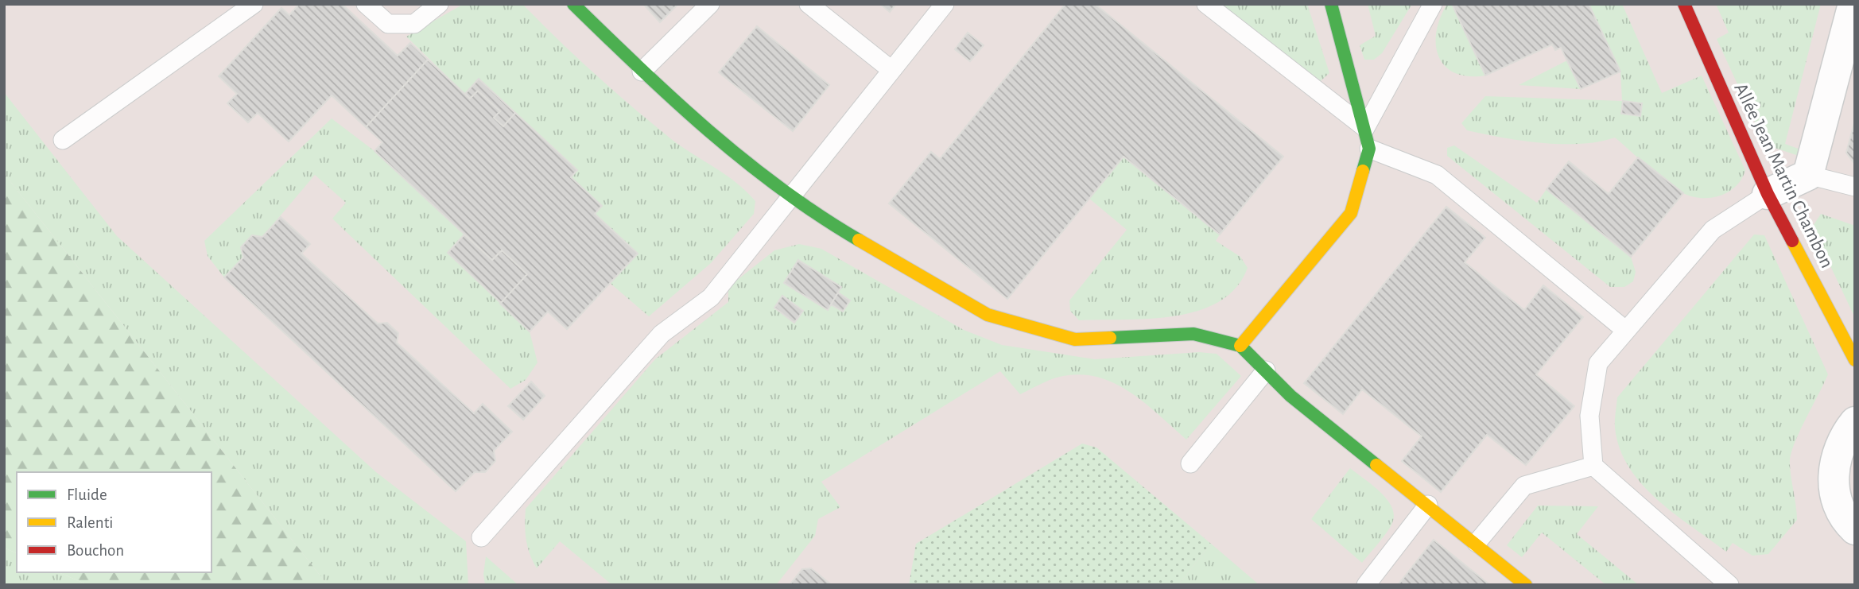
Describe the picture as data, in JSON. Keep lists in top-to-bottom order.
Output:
{
  "streets": {
    "street": ["Allée Jean Martin Chambon"]
  },
  "legend": ["Fluide", "Ralenti", "Bouchon"]
}
